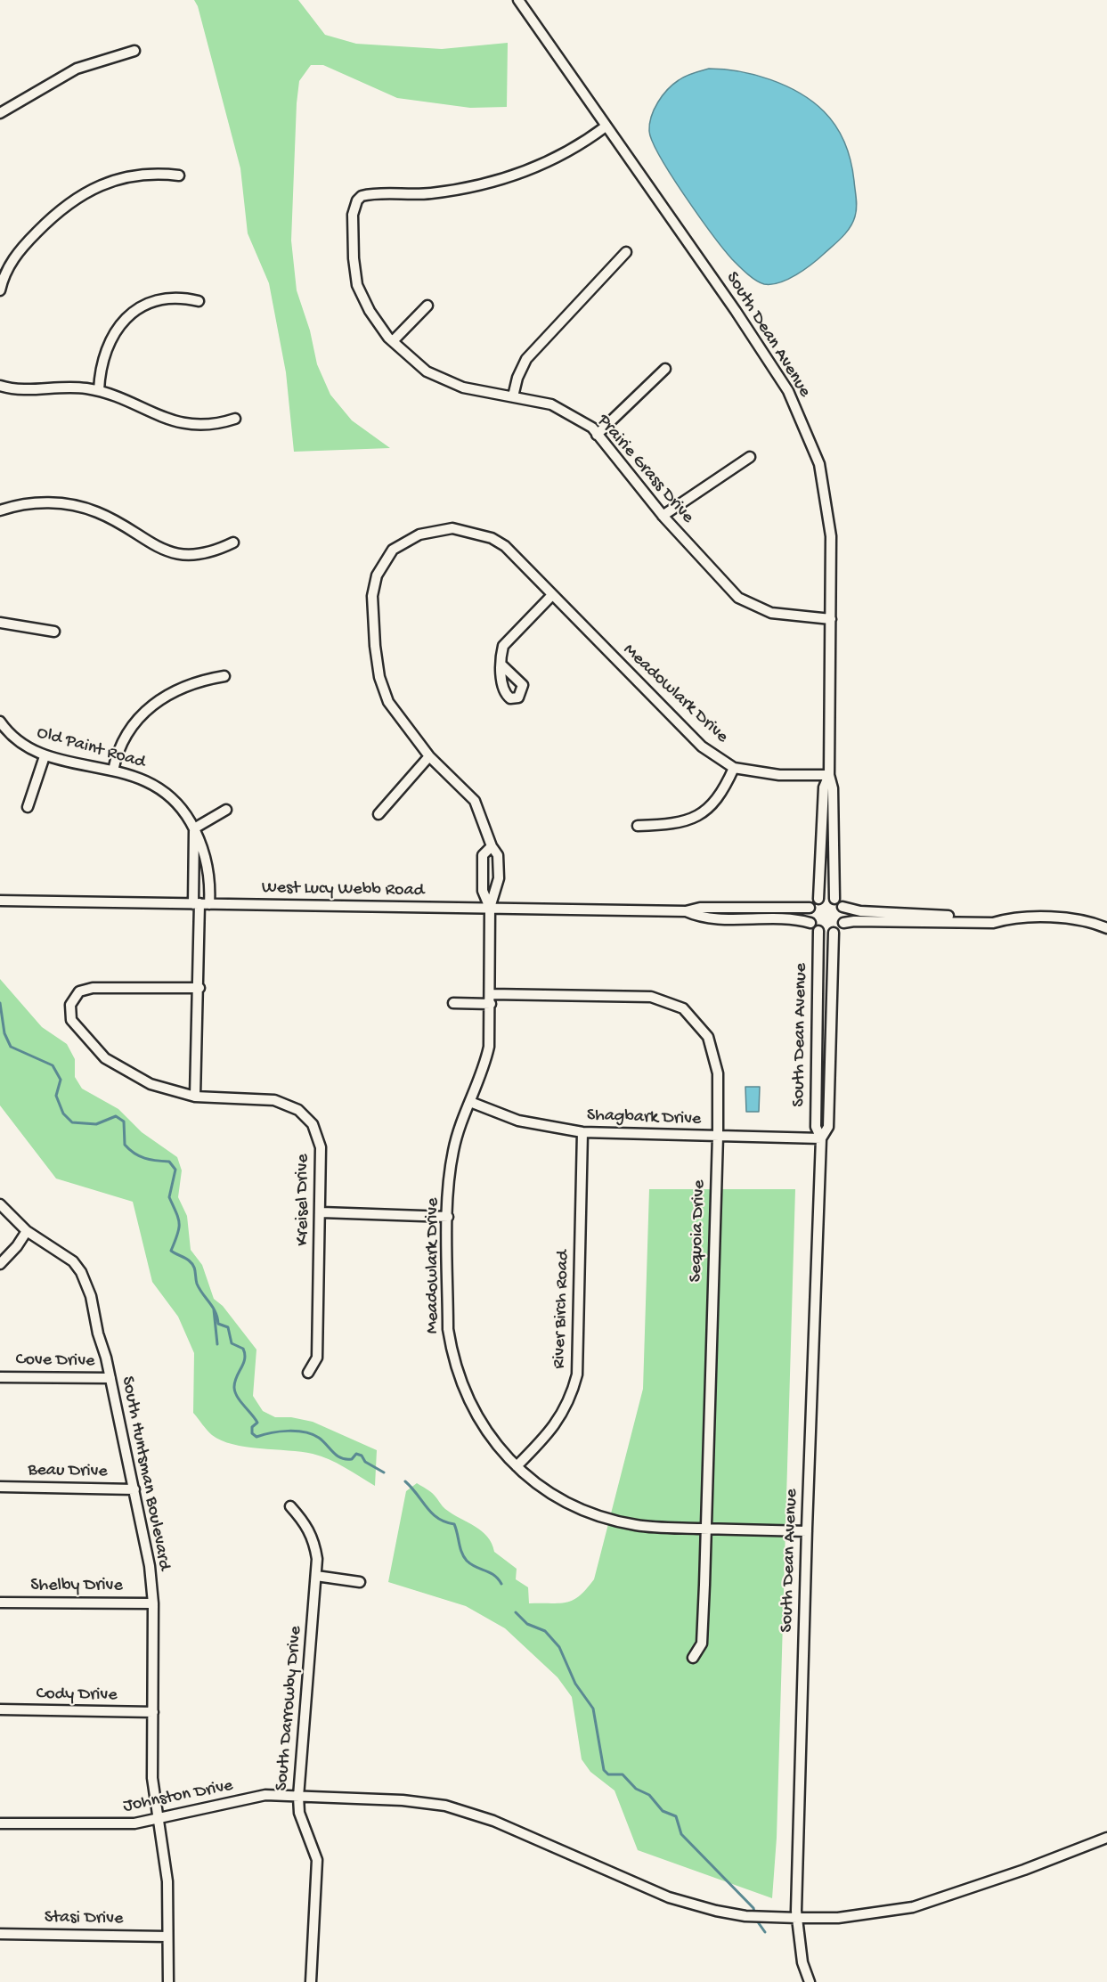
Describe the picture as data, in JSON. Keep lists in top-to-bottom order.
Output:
{
  "streets": {
    "street": [
      "South Dean Avenue",
      "Prairie Grass Drive",
      "Meadowlark Drive",
      "Old Paint Road",
      "West Lucy Webb Road",
      "Shagbark Drive",
      "Kreisel Drive",
      "Sequoia Drive",
      "River Birch Road",
      "Cove Drive",
      "Beau Drive",
      "South Huntsman Boulevard",
      "Shelby Drive",
      "Cody Drive",
      "South Darrowby Drive",
      "Johnston Drive",
      "Stasi Drive"
    ]
  },
  "crossings": [
    ["South Dean Avenue", "Prairie Grass Drive"],
    ["South Dean Avenue", "Meadowlark Drive"],
    ["South Dean Avenue", "West Lucy Webb Road"],
    ["South Dean Avenue", "Shagbark Drive"],
    ["South Dean Avenue", "Johnston Drive"],
    ["Meadowlark Drive", "West Lucy Webb Road"],
    ["Meadowlark Drive", "Shagbark Drive"],
    ["Meadowlark Drive", "Sequoia Drive"],
    ["Meadowlark Drive", "River Birch Road"],
    ["Old Paint Road", "West Lucy Webb Road"],
    ["Old Paint Road", "Kreisel Drive"],
    ["Shagbark Drive", "Sequoia Drive"],
    ["Shagbark Drive", "River Birch Road"],
    ["Cove Drive", "South Huntsman Boulevard"],
    ["Beau Drive", "South Huntsman Boulevard"],
    ["South Huntsman Boulevard", "Shelby Drive"],
    ["South Huntsman Boulevard", "Cody Drive"],
    ["South Huntsman Boulevard", "Johnston Drive"],
    ["South Huntsman Boulevard", "Stasi Drive"],
    ["South Darrowby Drive", "Johnston Drive"]
  ]
}
